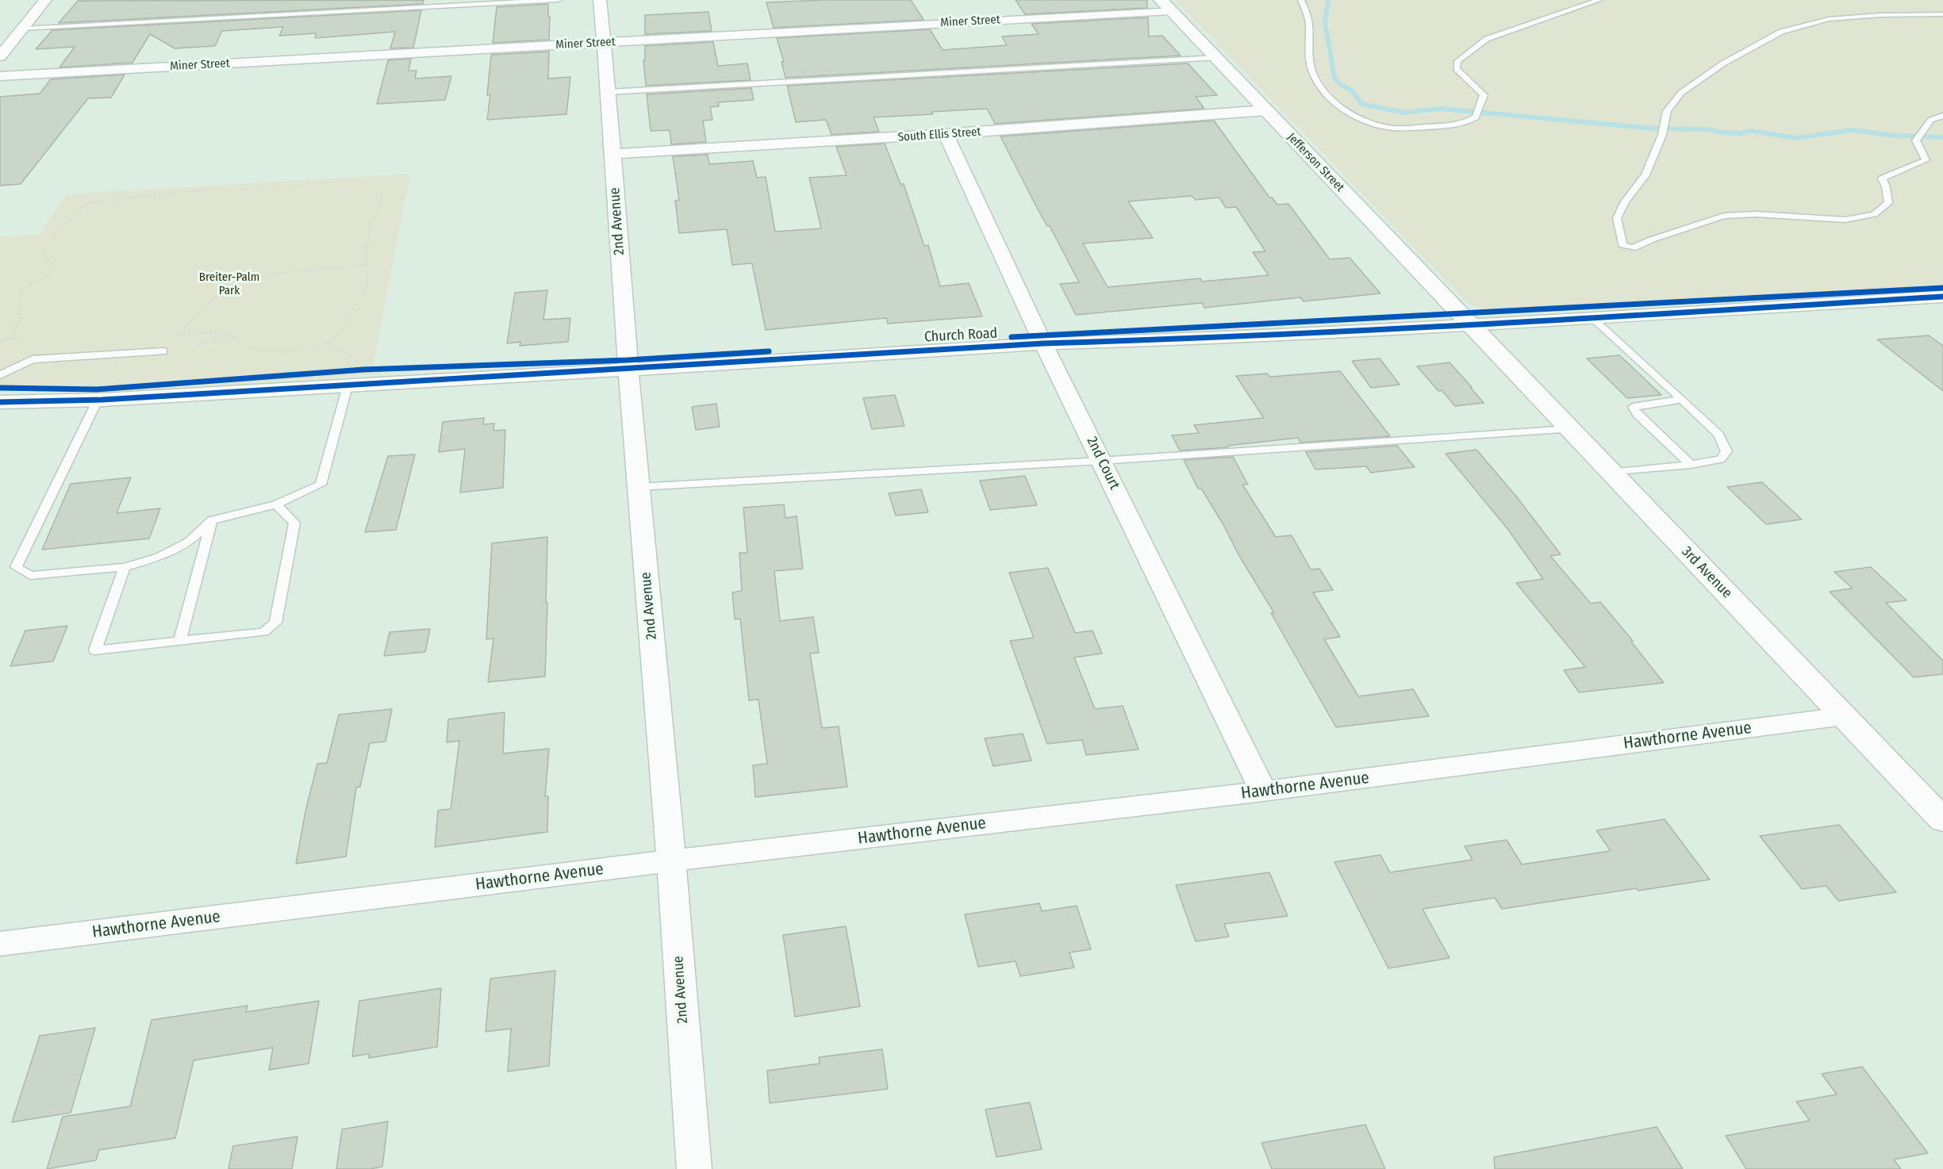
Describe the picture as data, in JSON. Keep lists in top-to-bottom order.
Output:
{
  "streets": {
    "street": [
      "Miner Street",
      "South Ellis Street",
      "Jefferson Street",
      "2nd Avenue",
      "Church Road",
      "2nd Court",
      "3rd Avenue",
      "Hawthorne Avenue"
    ]
  },
  "crossings": [
    ["Miner Street", "Jefferson Street"],
    ["Miner Street", "2nd Avenue"],
    ["South Ellis Street", "Jefferson Street"],
    ["South Ellis Street", "2nd Avenue"],
    ["South Ellis Street", "2nd Court"],
    ["Jefferson Street", "Church Road"],
    ["Jefferson Street", "3rd Avenue"],
    ["2nd Avenue", "Church Road"],
    ["2nd Avenue", "Hawthorne Avenue"],
    ["Church Road", "2nd Court"],
    ["Church Road", "3rd Avenue"],
    ["2nd Court", "Hawthorne Avenue"],
    ["3rd Avenue", "Hawthorne Avenue"]
  ],
  "parks": ["Breiter-Palm Park"]
}
